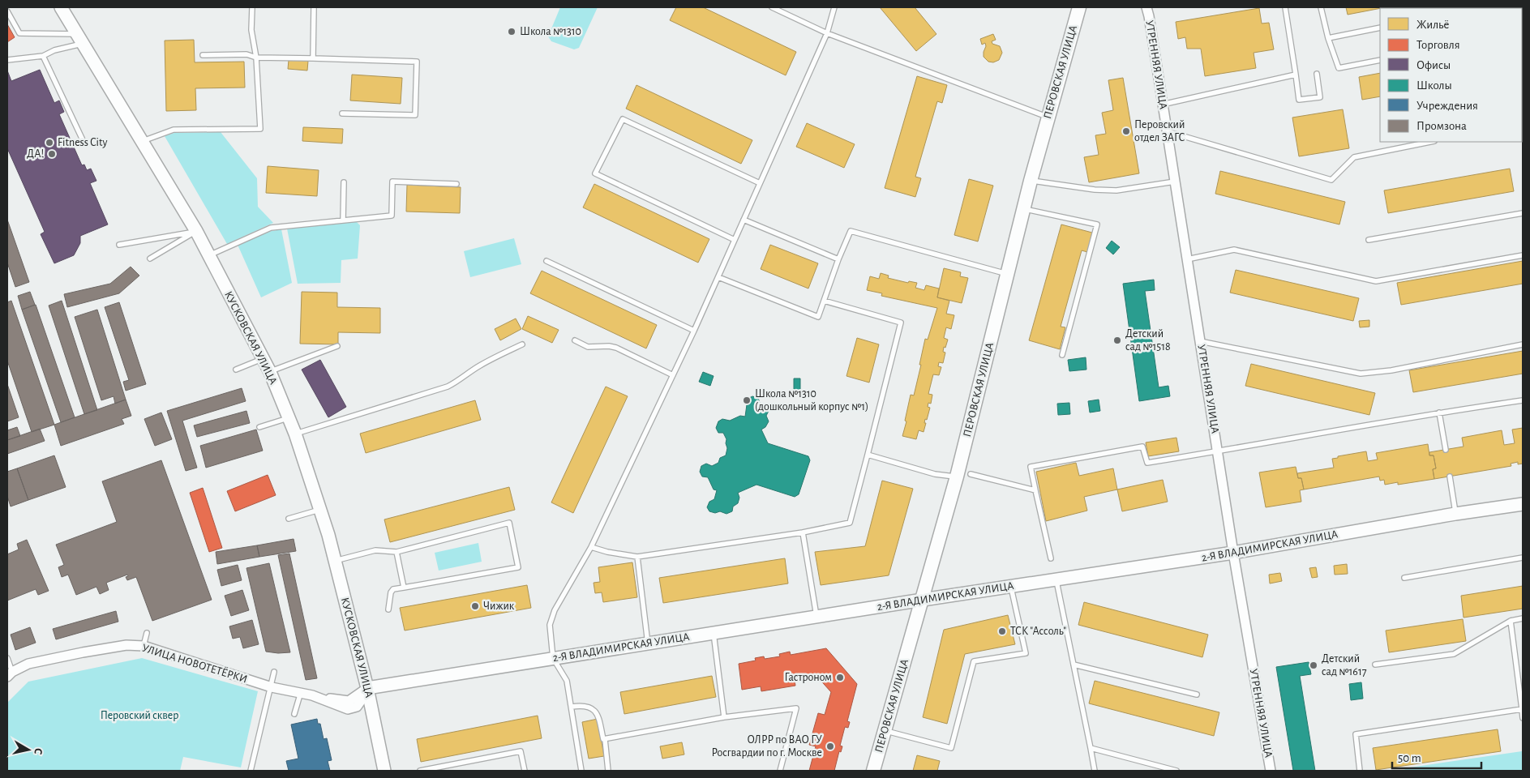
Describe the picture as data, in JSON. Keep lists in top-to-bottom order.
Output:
{
  "streets": {
    "main road": ["ПЕРОВСКАЯ УЛИЦА"],
    "street": [
      "УТРЕННЯЯ УЛИЦА",
      "КУСКОВСКАЯ УЛИЦА",
      "2-Я ВЛАДИМИРСКАЯ УЛИЦА",
      "УЛИЦА НОВОТЕТЁРКИ"
    ]
  },
  "crossings": [
    ["УТРЕННЯЯ УЛИЦА", "2-Я ВЛАДИМИРСКАЯ УЛИЦА"],
    ["ПЕРОВСКАЯ УЛИЦА", "2-Я ВЛАДИМИРСКАЯ УЛИЦА"],
    ["КУСКОВСКАЯ УЛИЦА", "2-Я ВЛАДИМИРСКАЯ УЛИЦА"],
    ["КУСКОВСКАЯ УЛИЦА", "УЛИЦА НОВОТЕТЁРКИ"],
    ["2-Я ВЛАДИМИРСКАЯ УЛИЦА", "УЛИЦА НОВОТЕТЁРКИ"]
  ],
  "parks": ["Перовский сквер"],
  "places": [
    "Школа №1310",
    "Перовский отдел ЗАГС",
    "Fitness City",
    "ДА!",
    "Детский сад №1518",
    "Школа №1310 (дошкольный корпус №1)",
    "Чижик",
    "ТСК \"Ассоль\"",
    "Детский сад №1617",
    "Гастроном",
    "ОЛРР по ВАО ГУ Росгвардии по г. Москве"
  ],
  "legend": [
    "Жильё",
    "Торговля",
    "Офисы",
    "Школы",
    "Учреждения",
    "Промзона"
  ],
  "scale_bar": "50 m",
  "north": "right"
}
